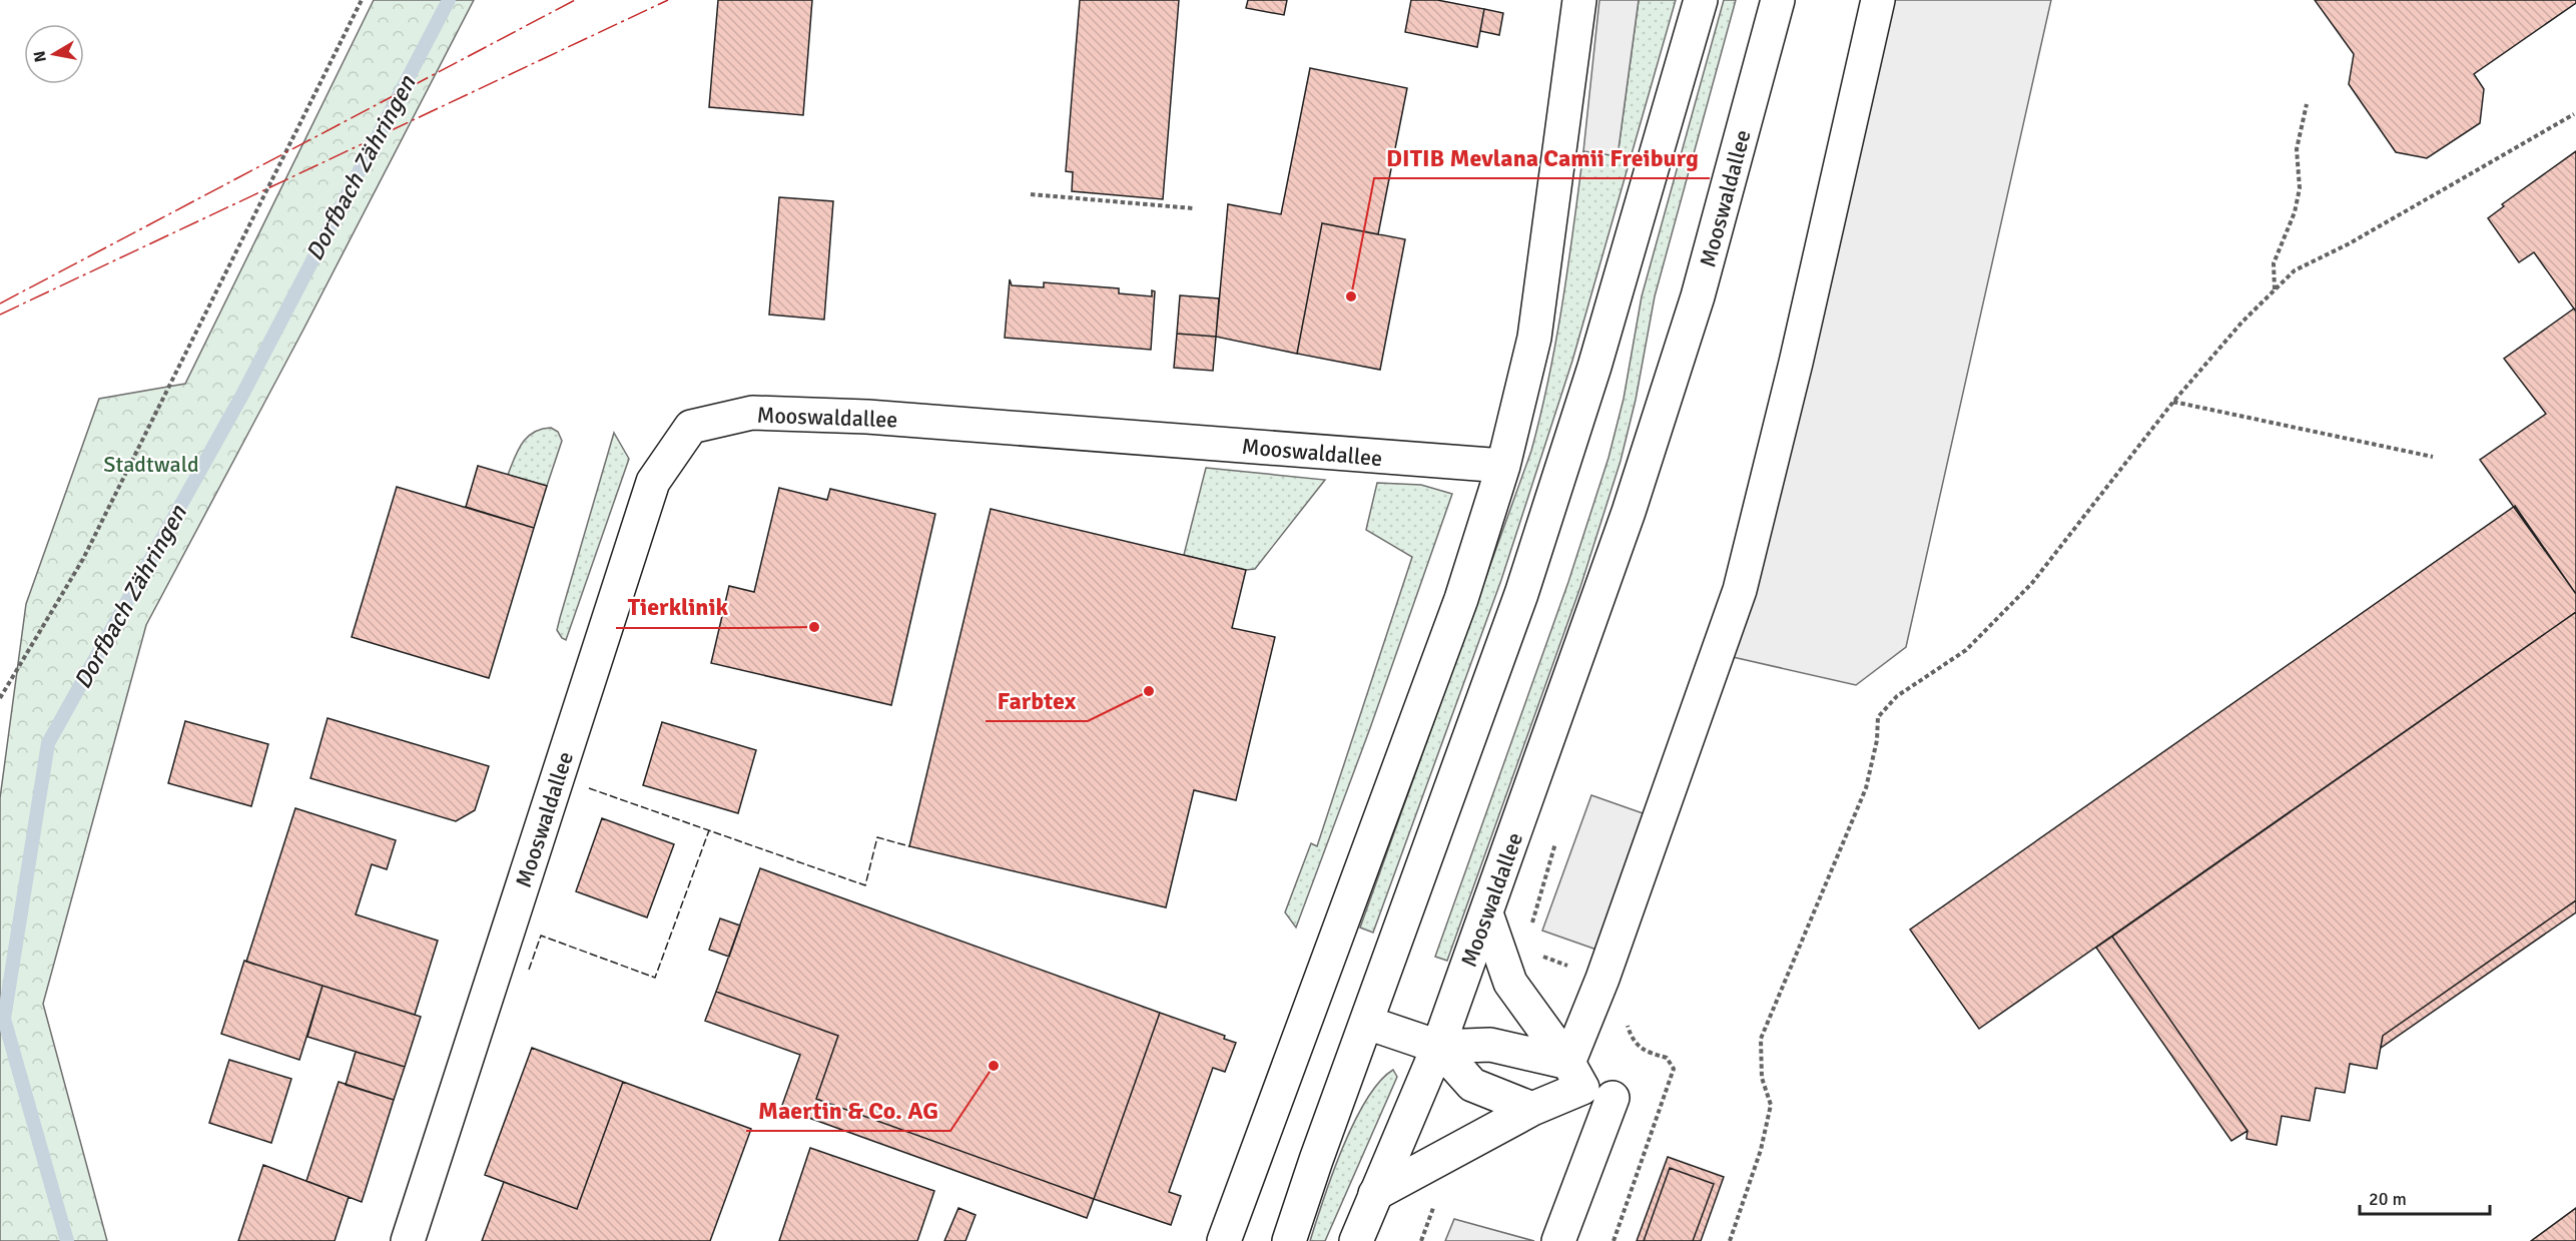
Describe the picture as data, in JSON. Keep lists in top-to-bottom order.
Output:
{
  "streets": {
    "street": ["Mooswaldallee"]
  },
  "water": ["Dorfbach Zähringen"],
  "parks": ["Stadtwald"],
  "places": [
    "DITIB Mevlana Camii Freiburg",
    "Tierklinik",
    "Farbtex",
    "Maertin & Co. AG"
  ],
  "scale_bar": "20 m",
  "north": "left"
}
